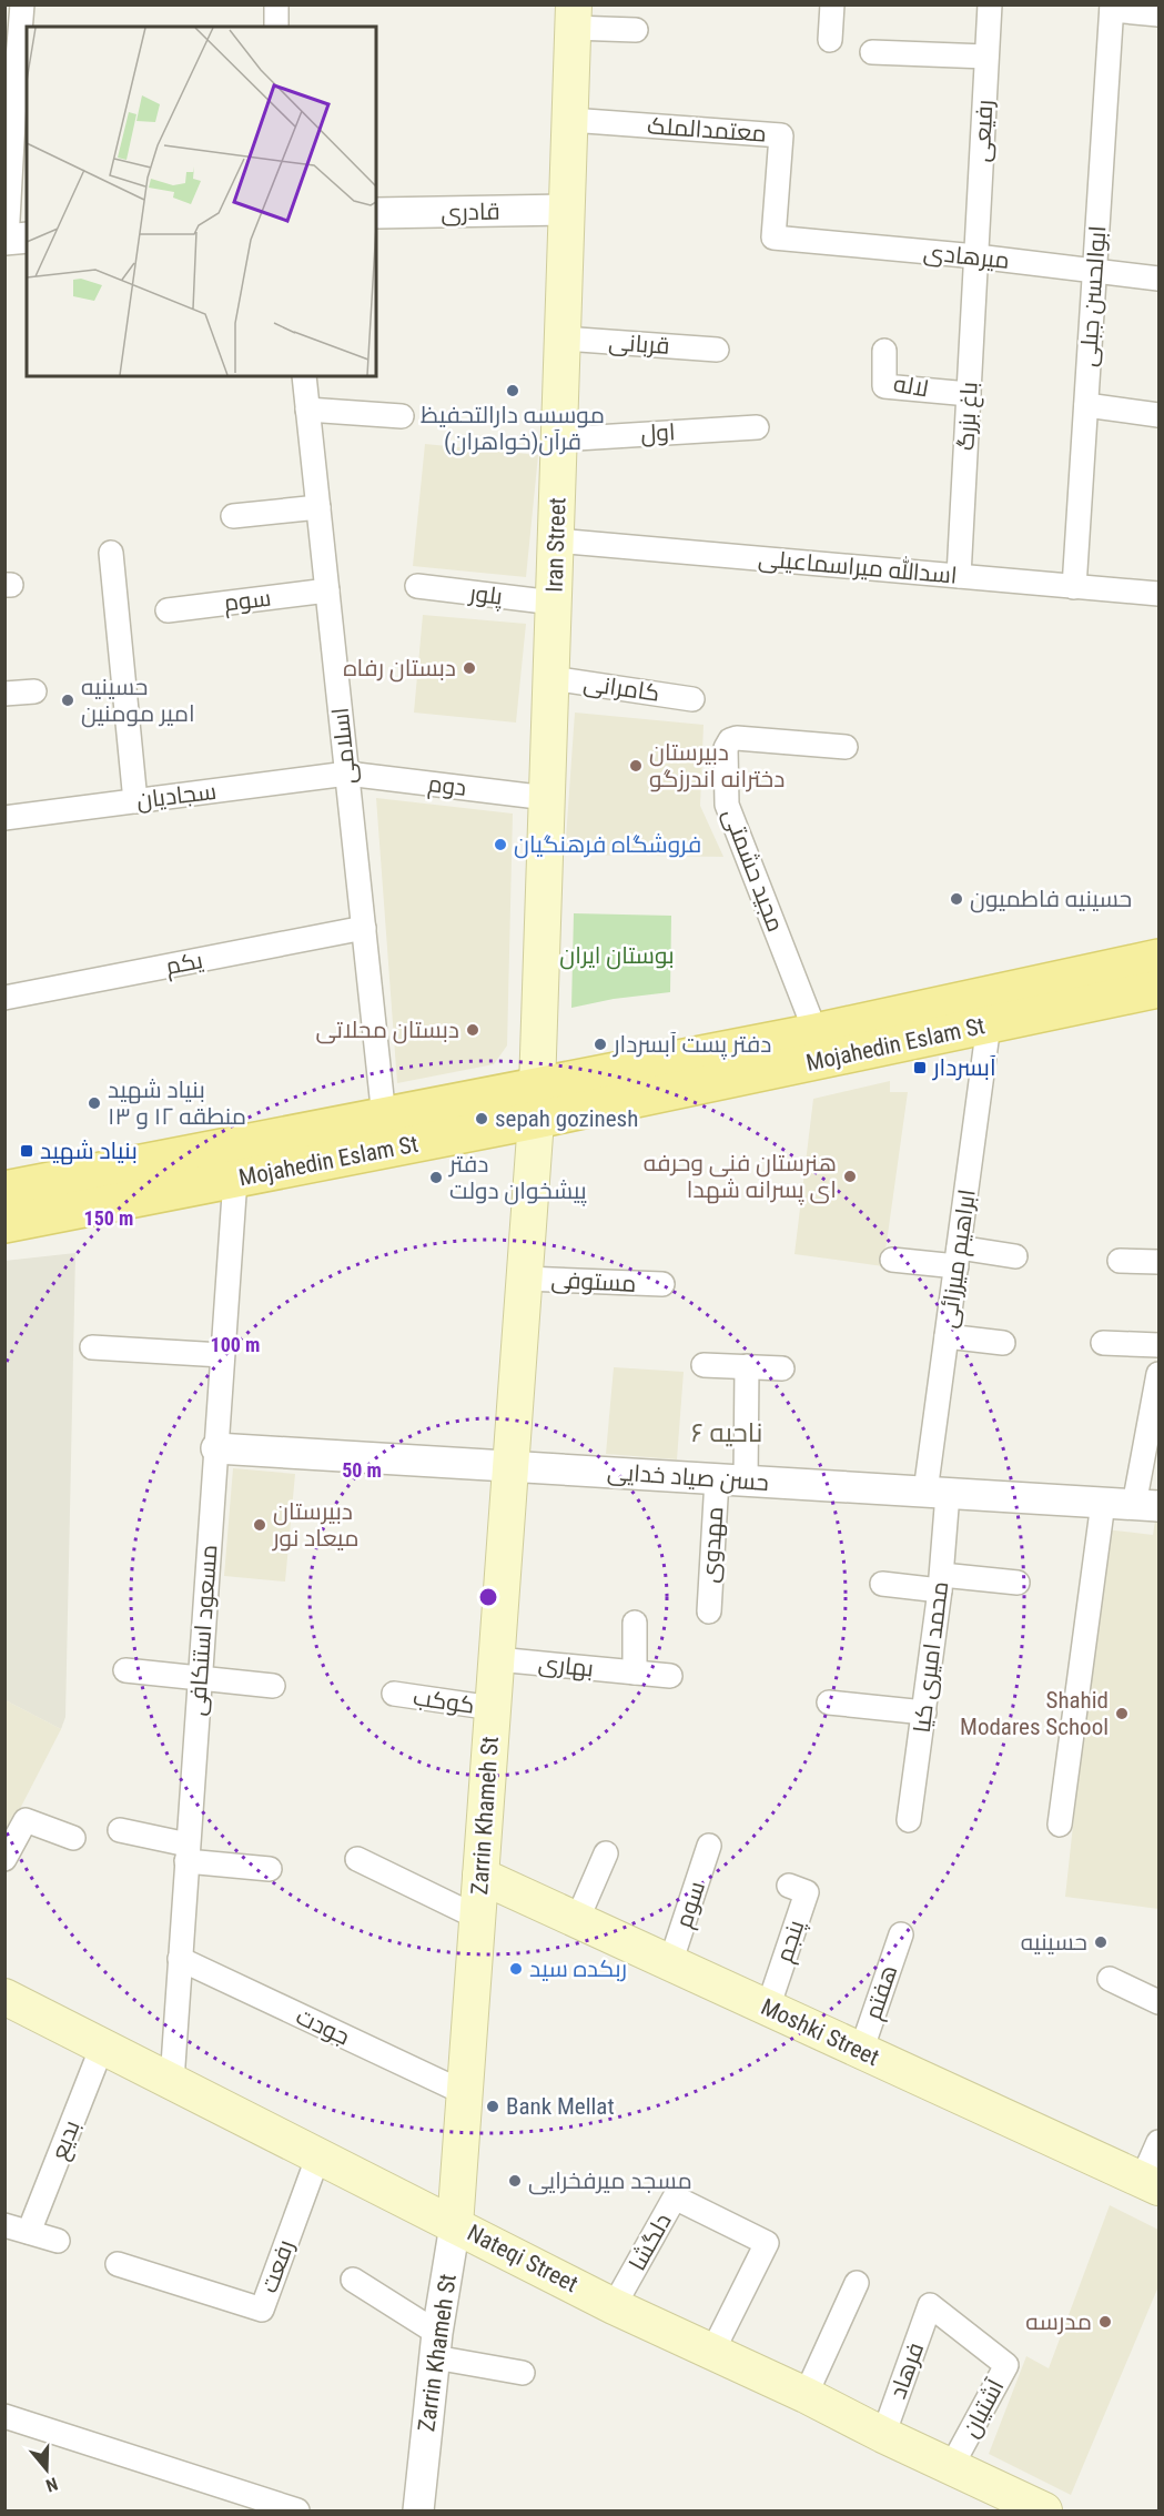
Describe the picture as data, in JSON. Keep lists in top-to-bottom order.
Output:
{
  "streets": {
    "main road": [
      "Iran Street",
      "Mojahedin Eslam St",
      "Zarrin Khameh St",
      "Moshki Street",
      "Nateqi Street"
    ],
    "street": [
      "معتمدالملک",
      "رفیعی",
      "قادرى",
      "میرهادی",
      "ابوالحسن جبلی",
      "قربانی",
      "لاله",
      "باغ بزرگ",
      "اول",
      "اسدالله میراسماعیلی",
      "پلور",
      "سوم",
      "کامرانی",
      "اسلامی",
      "دوم",
      "سجادیان",
      "مجید حشمتی",
      "یکم",
      "ابراهیم میرزائی",
      "مستوفی",
      "حسن صیاد خدایی",
      "مهدوی",
      "مسعود استنکافی",
      "محمد امیری کیا",
      "بهاری",
      "کوکب",
      "پنجم",
      "هفتم",
      "جودت",
      "بدیع",
      "دلگشا",
      "رفعت",
      "فرهاد",
      "آشتیان"
    ]
  },
  "crossings": [
    ["معتمدالملک", "میرهادی"],
    ["معتمدالملک", "Iran Street"],
    ["رفیعی", "میرهادی"],
    ["رفیعی", "باغ بزرگ"],
    ["قادرى", "Iran Street"],
    ["میرهادی", "ابوالحسن جبلی"],
    ["میرهادی", "باغ بزرگ"],
    ["ابوالحسن جبلی", "اسدالله میراسماعیلی"],
    ["قربانی", "Iran Street"],
    ["لاله", "باغ بزرگ"],
    ["باغ بزرگ", "اسدالله میراسماعیلی"],
    ["اول", "Iran Street"],
    ["Iran Street", "اسدالله میراسماعیلی"],
    ["Iran Street", "پلور"],
    ["Iran Street", "کامرانی"],
    ["Iran Street", "دوم"],
    ["Iran Street", "Mojahedin Eslam St"],
    ["Iran Street", "Zarrin Khameh St"],
    ["سوم", "اسلامی"],
    ["سوم", "Moshki Street"],
    ["اسلامی", "دوم"],
    ["اسلامی", "سجادیان"],
    ["اسلامی", "یکم"],
    ["اسلامی", "Mojahedin Eslam St"],
    ["دوم", "سجادیان"],
    ["مجید حشمتی", "Mojahedin Eslam St"],
    ["Mojahedin Eslam St", "ابراهیم میرزائی"],
    ["Mojahedin Eslam St", "مسعود استنکافی"],
    ["Mojahedin Eslam St", "Zarrin Khameh St"],
    ["ابراهیم میرزائی", "حسن صیاد خدایی"],
    ["ابراهیم میرزائی", "محمد امیری کیا"],
    ["مستوفی", "Zarrin Khameh St"],
    ["حسن صیاد خدایی", "مهدوی"],
    ["حسن صیاد خدایی", "مسعود استنکافی"],
    ["حسن صیاد خدایی", "محمد امیری کیا"],
    ["حسن صیاد خدایی", "Zarrin Khameh St"],
    ["مسعود استنکافی", "جودت"],
    ["مسعود استنکافی", "Nateqi Street"],
    ["بهاری", "Zarrin Khameh St"],
    ["کوکب", "Zarrin Khameh St"],
    ["Zarrin Khameh St", "جودت"],
    ["Zarrin Khameh St", "Moshki Street"],
    ["Zarrin Khameh St", "Nateqi Street"],
    ["پنجم", "Moshki Street"],
    ["هفتم", "Moshki Street"],
    ["بدیع", "Nateqi Street"],
    ["دلگشا", "Nateqi Street"],
    ["Nateqi Street", "رفعت"],
    ["Nateqi Street", "فرهاد"],
    ["Nateqi Street", "آشتیان"],
    ["فرهاد", "آشتیان"]
  ],
  "districts": ["ناحیه ۶"],
  "parks": ["بوستان ایران"],
  "places": {
    "other": [
      "موسسه دارالتحفیظ قرآن(خواهران)",
      "دبستان رفاه",
      "حسینیه امیر مومنین",
      "دبیرستان دخترانه اندرزگو",
      "فروشگاه فرهنگیان",
      "حسینیه فاطمیون",
      "دبستان محلاتی",
      "دفتر پست آبسردار",
      "بنیاد شهید منطقه ۱۲ و ۱۳",
      "sepah gozinesh",
      "هنرستان فنی وحرفه ای پسرانه شهدا",
      "دفتر پیشخوان دولت",
      "دبیرستان میعاد نور",
      "Shahid Modares School",
      "حسینیه",
      "ربکده سید",
      "Bank Mellat",
      "مسجد میرفخرایی",
      "مدرسه"
    ],
    "transit": ["آبسردار", "بنیاد شهید"]
  },
  "north": "bottom",
  "rings": ["150 m", "100 m", "50 m"]
}
